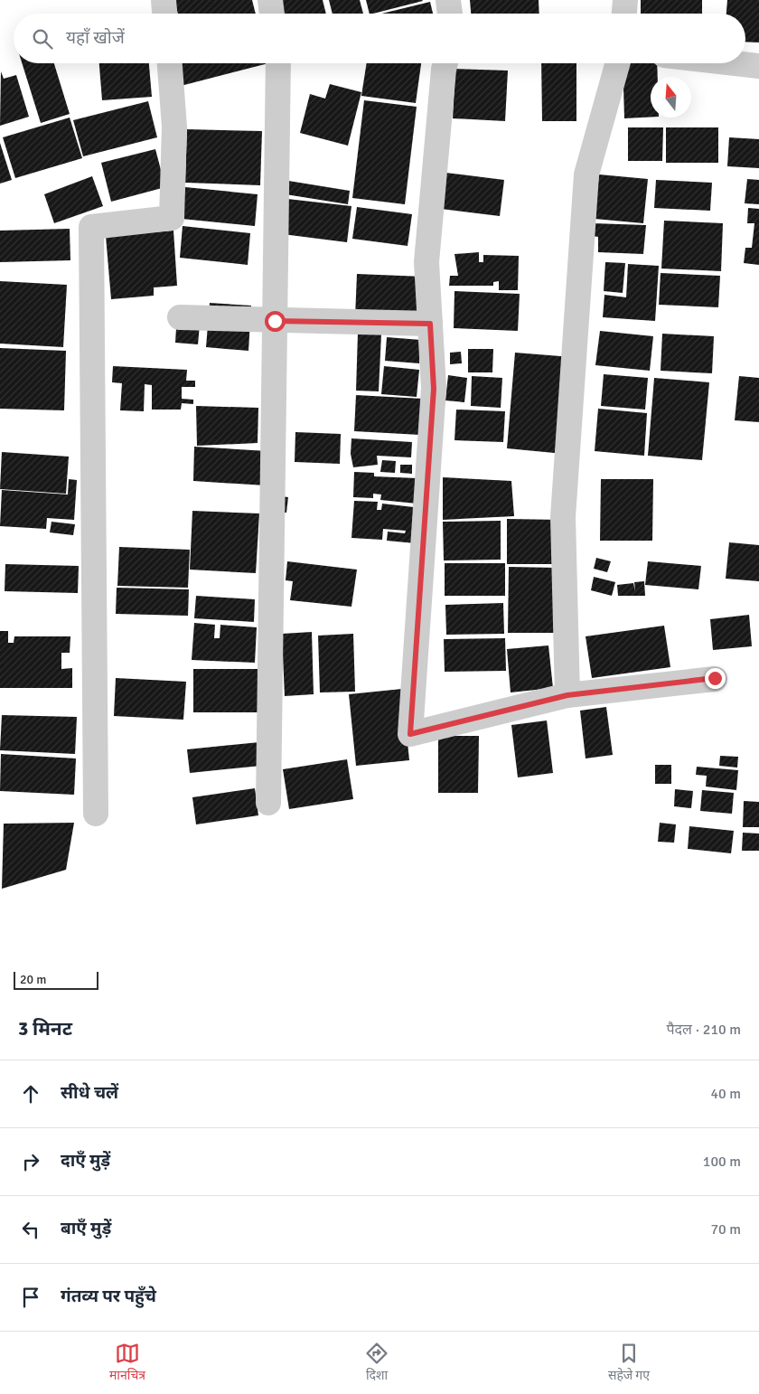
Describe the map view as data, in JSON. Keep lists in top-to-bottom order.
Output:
{
  "scale_bar": "20 m",
  "north": "top",
  "page": {
    "search": "यहाँ खोजें",
    "scale": "20 m",
    "heading": ["3 मिनट", "पैदल · 210 m"],
    "list": [
      ["सीधे चलें", "40 m"],
      ["दाएँ मुड़ें", "100 m"],
      ["बाएँ मुड़ें", "70 m"],
      "गंतव्य पर पहुँचे"
    ],
    "nav": ["मानचित्र", "दिशा", "सहेजे गए"]
  }
}
